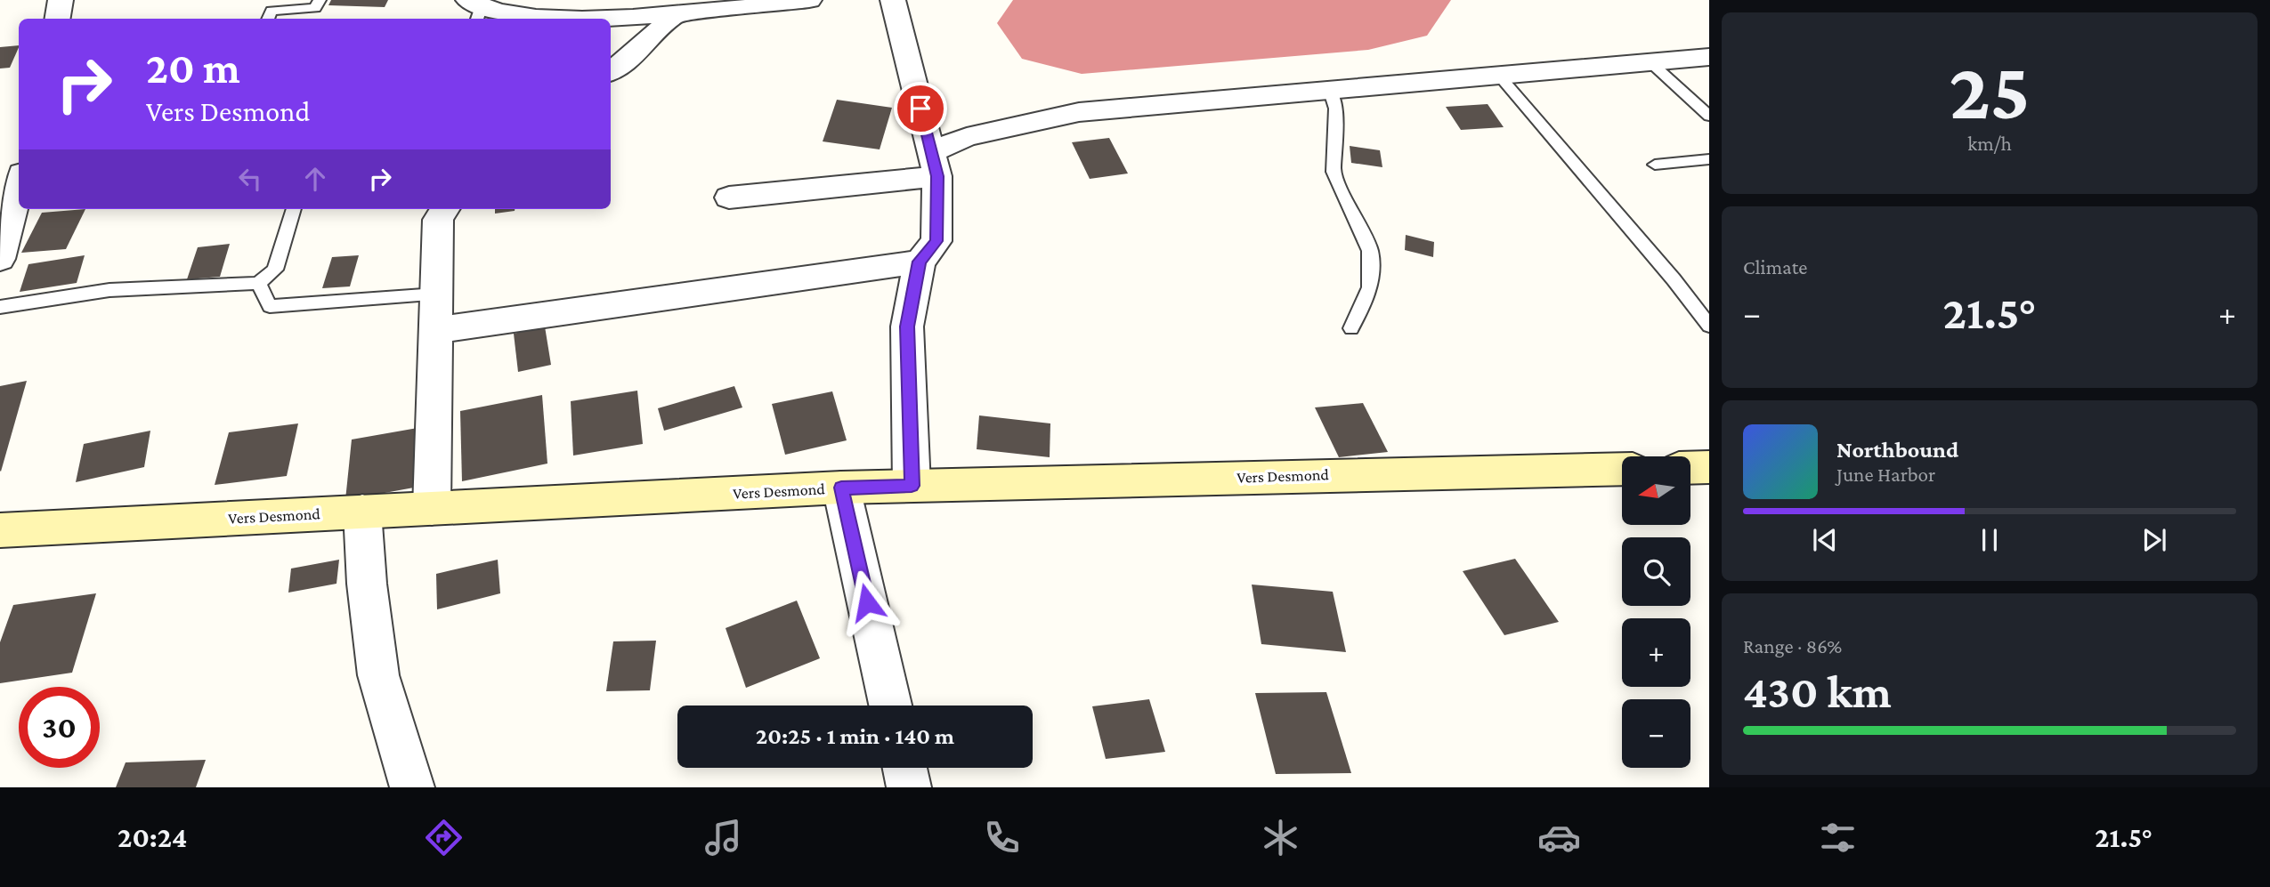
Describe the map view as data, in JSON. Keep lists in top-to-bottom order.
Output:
{
  "streets": {
    "main road": ["Vers Desmond"]
  },
  "north": "left",
  "page": {
    "tile": [
      ["25", "km/h"],
      "Climate",
      ["Range · 86%", "430 km"]
    ],
    "turn": ["20 m", "Vers Desmond"],
    "heat": ["−", "21.5°", "+"],
    "song": ["Northbound", "June Harbor"],
    "map_buttons": ["+", "−"],
    "limit": "30",
    "trip": "20:25 · 1 min · 140 m",
    "tabs": ["20:24", "21.5°"]
  }
}
